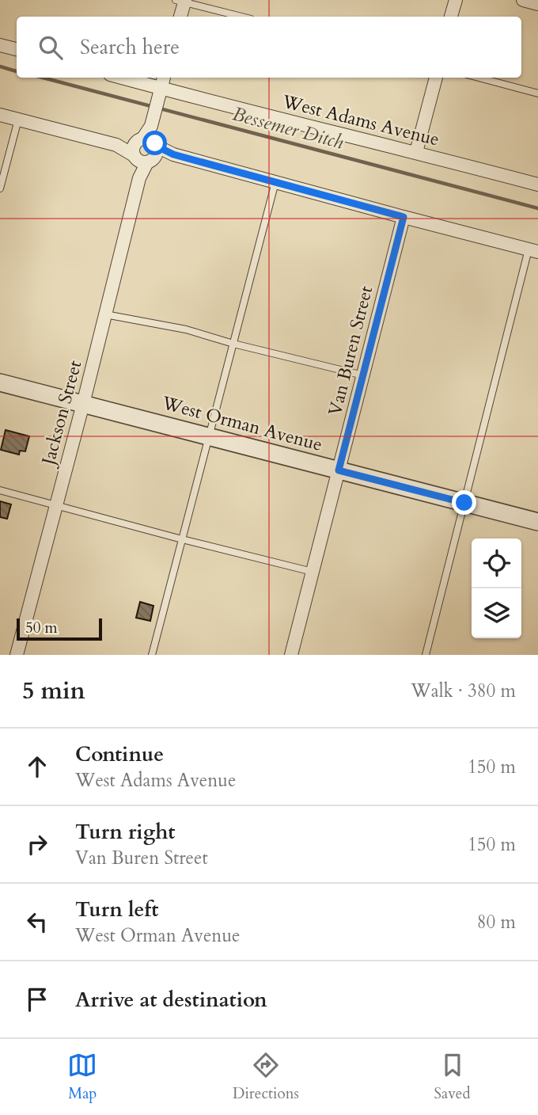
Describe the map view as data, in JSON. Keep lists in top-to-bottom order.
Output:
{
  "streets": {
    "street": [
      "West Adams Avenue",
      "Van Buren Street",
      "Jackson Street",
      "West Orman Avenue"
    ]
  },
  "crossings": [
    ["West Adams Avenue", "Jackson Street"],
    ["Van Buren Street", "West Orman Avenue"],
    ["Jackson Street", "West Orman Avenue"]
  ],
  "water": ["Bessemer Ditch"],
  "scale_bar": "50 m",
  "page": {
    "search": "Search here",
    "scale": "50 m",
    "heading": ["5 min", "Walk · 380 m"],
    "list": [
      ["Continue", "West Adams Avenue", "150 m"],
      ["Turn right", "Van Buren Street", "150 m"],
      ["Turn left", "West Orman Avenue", "80 m"],
      "Arrive at destination"
    ],
    "nav": ["Map", "Directions", "Saved"]
  }
}
